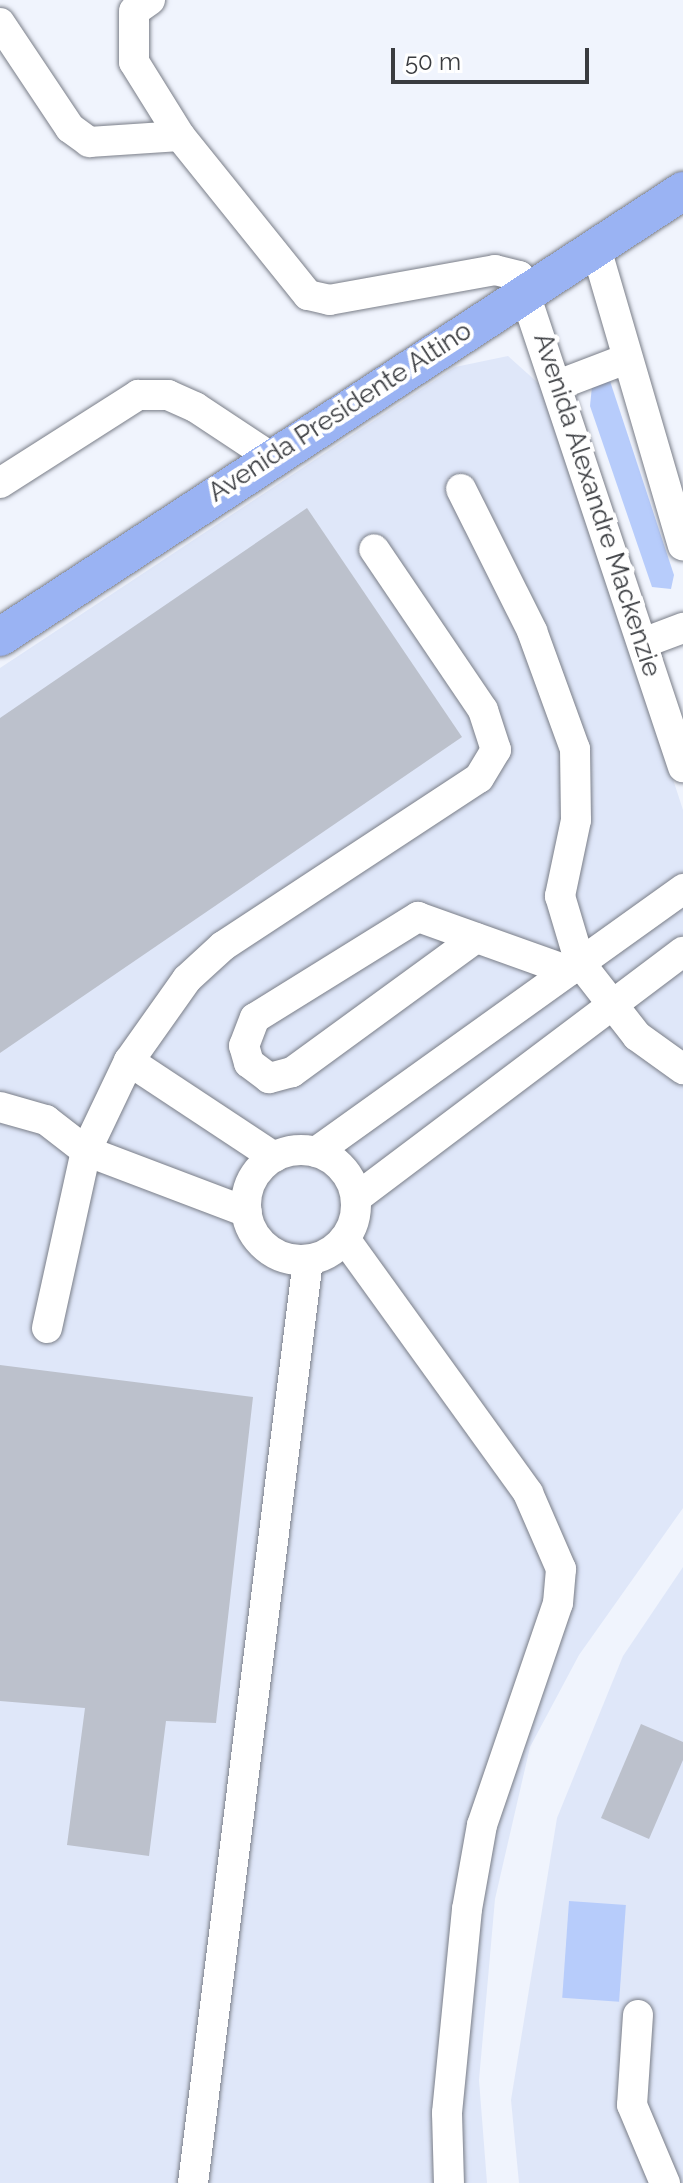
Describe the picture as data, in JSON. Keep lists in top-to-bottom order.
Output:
{
  "streets": {
    "main road": ["Avenida Presidente Altino"],
    "street": ["Avenida Alexandre Mackenzie"]
  },
  "crossings": [
    ["Avenida Presidente Altino", "Avenida Alexandre Mackenzie"]
  ],
  "scale_bar": "50 m"
}
